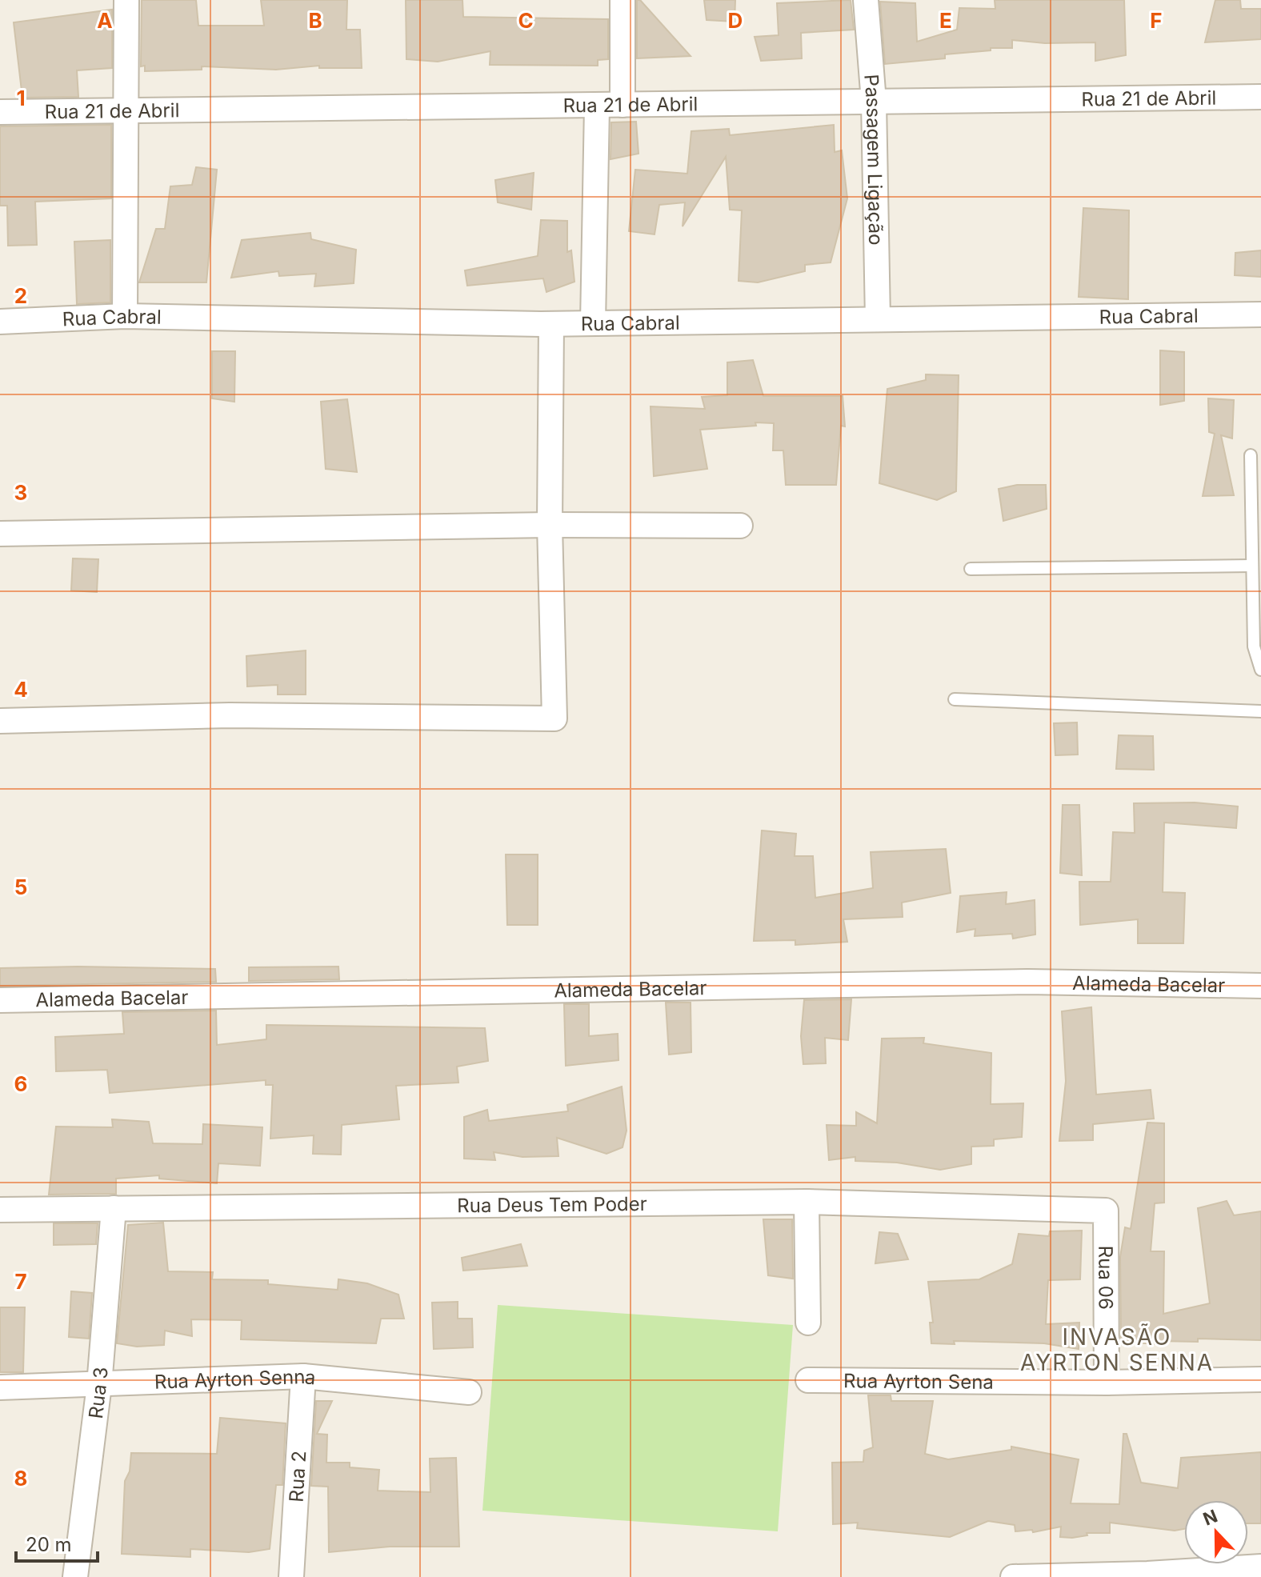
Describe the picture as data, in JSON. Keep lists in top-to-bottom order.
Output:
{
  "streets": {
    "street": [
      "Rua 21 de Abril",
      "Passagem Ligação",
      "Rua Cabral",
      "Alameda Bacelar",
      "Rua Deus Tem Poder",
      "Rua 06",
      "Rua Ayrton Senna",
      "Rua Ayrton Sena",
      "Rua 3",
      "Rua 2"
    ]
  },
  "crossings": [
    ["Rua 21 de Abril", "Passagem Ligação"],
    ["Passagem Ligação", "Rua Cabral"],
    ["Rua Deus Tem Poder", "Rua 06"],
    ["Rua Deus Tem Poder", "Rua 3"],
    ["Rua 06", "Rua Ayrton Sena"],
    ["Rua Ayrton Senna", "Rua 3"],
    ["Rua Ayrton Senna", "Rua 2"]
  ],
  "districts": ["INVASÃO AYRTON SENNA"],
  "scale_bar": "20 m",
  "north": "top",
  "grid": {
    "columns": [
      "A",
      "B",
      "C",
      "D",
      "E",
      "F"
    ],
    "rows": [
      "1",
      "2",
      "3",
      "4",
      "5",
      "6",
      "7",
      "8"
    ]
  }
}
